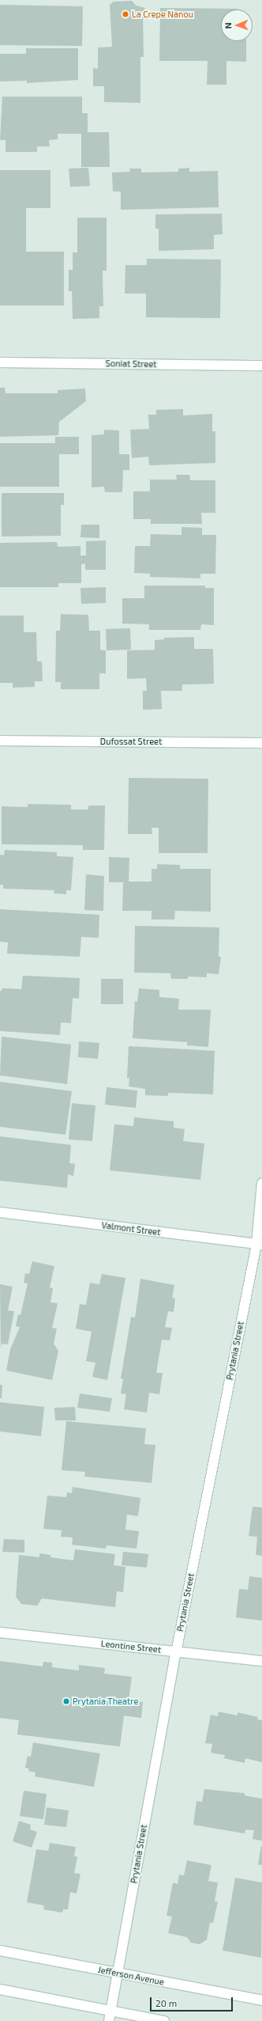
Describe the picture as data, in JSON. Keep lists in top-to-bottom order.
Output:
{
  "streets": {
    "street": [
      "Soniat Street",
      "Dufossat Street",
      "Valmont Street",
      "Prytania Street",
      "Leontine Street",
      "Jefferson Avenue"
    ]
  },
  "crossings": [
    ["Valmont Street", "Prytania Street"],
    ["Prytania Street", "Leontine Street"],
    ["Prytania Street", "Jefferson Avenue"]
  ],
  "places": ["La Crepe Nanou", "Prytania Theatre"],
  "scale_bar": "20 m",
  "north": "left"
}
